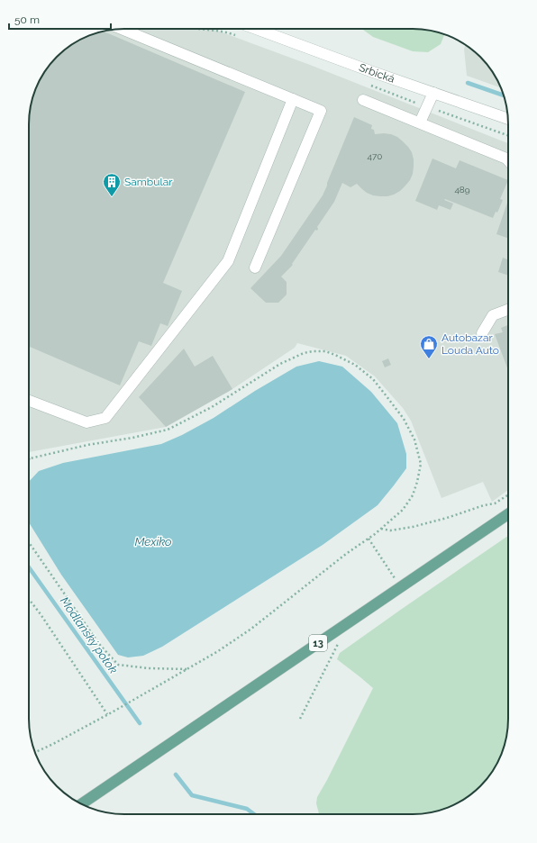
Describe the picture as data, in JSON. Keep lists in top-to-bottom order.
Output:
{
  "streets": {
    "main road": ["13"],
    "street": ["Srbická"]
  },
  "water": ["Mexiko", "Modlanský potok"],
  "places": {
    "building": ["Sambular"],
    "shop": ["Autobazar Louda Auto"]
  },
  "house_numbers": ["470", "489"],
  "scale_bar": "50 m"
}
